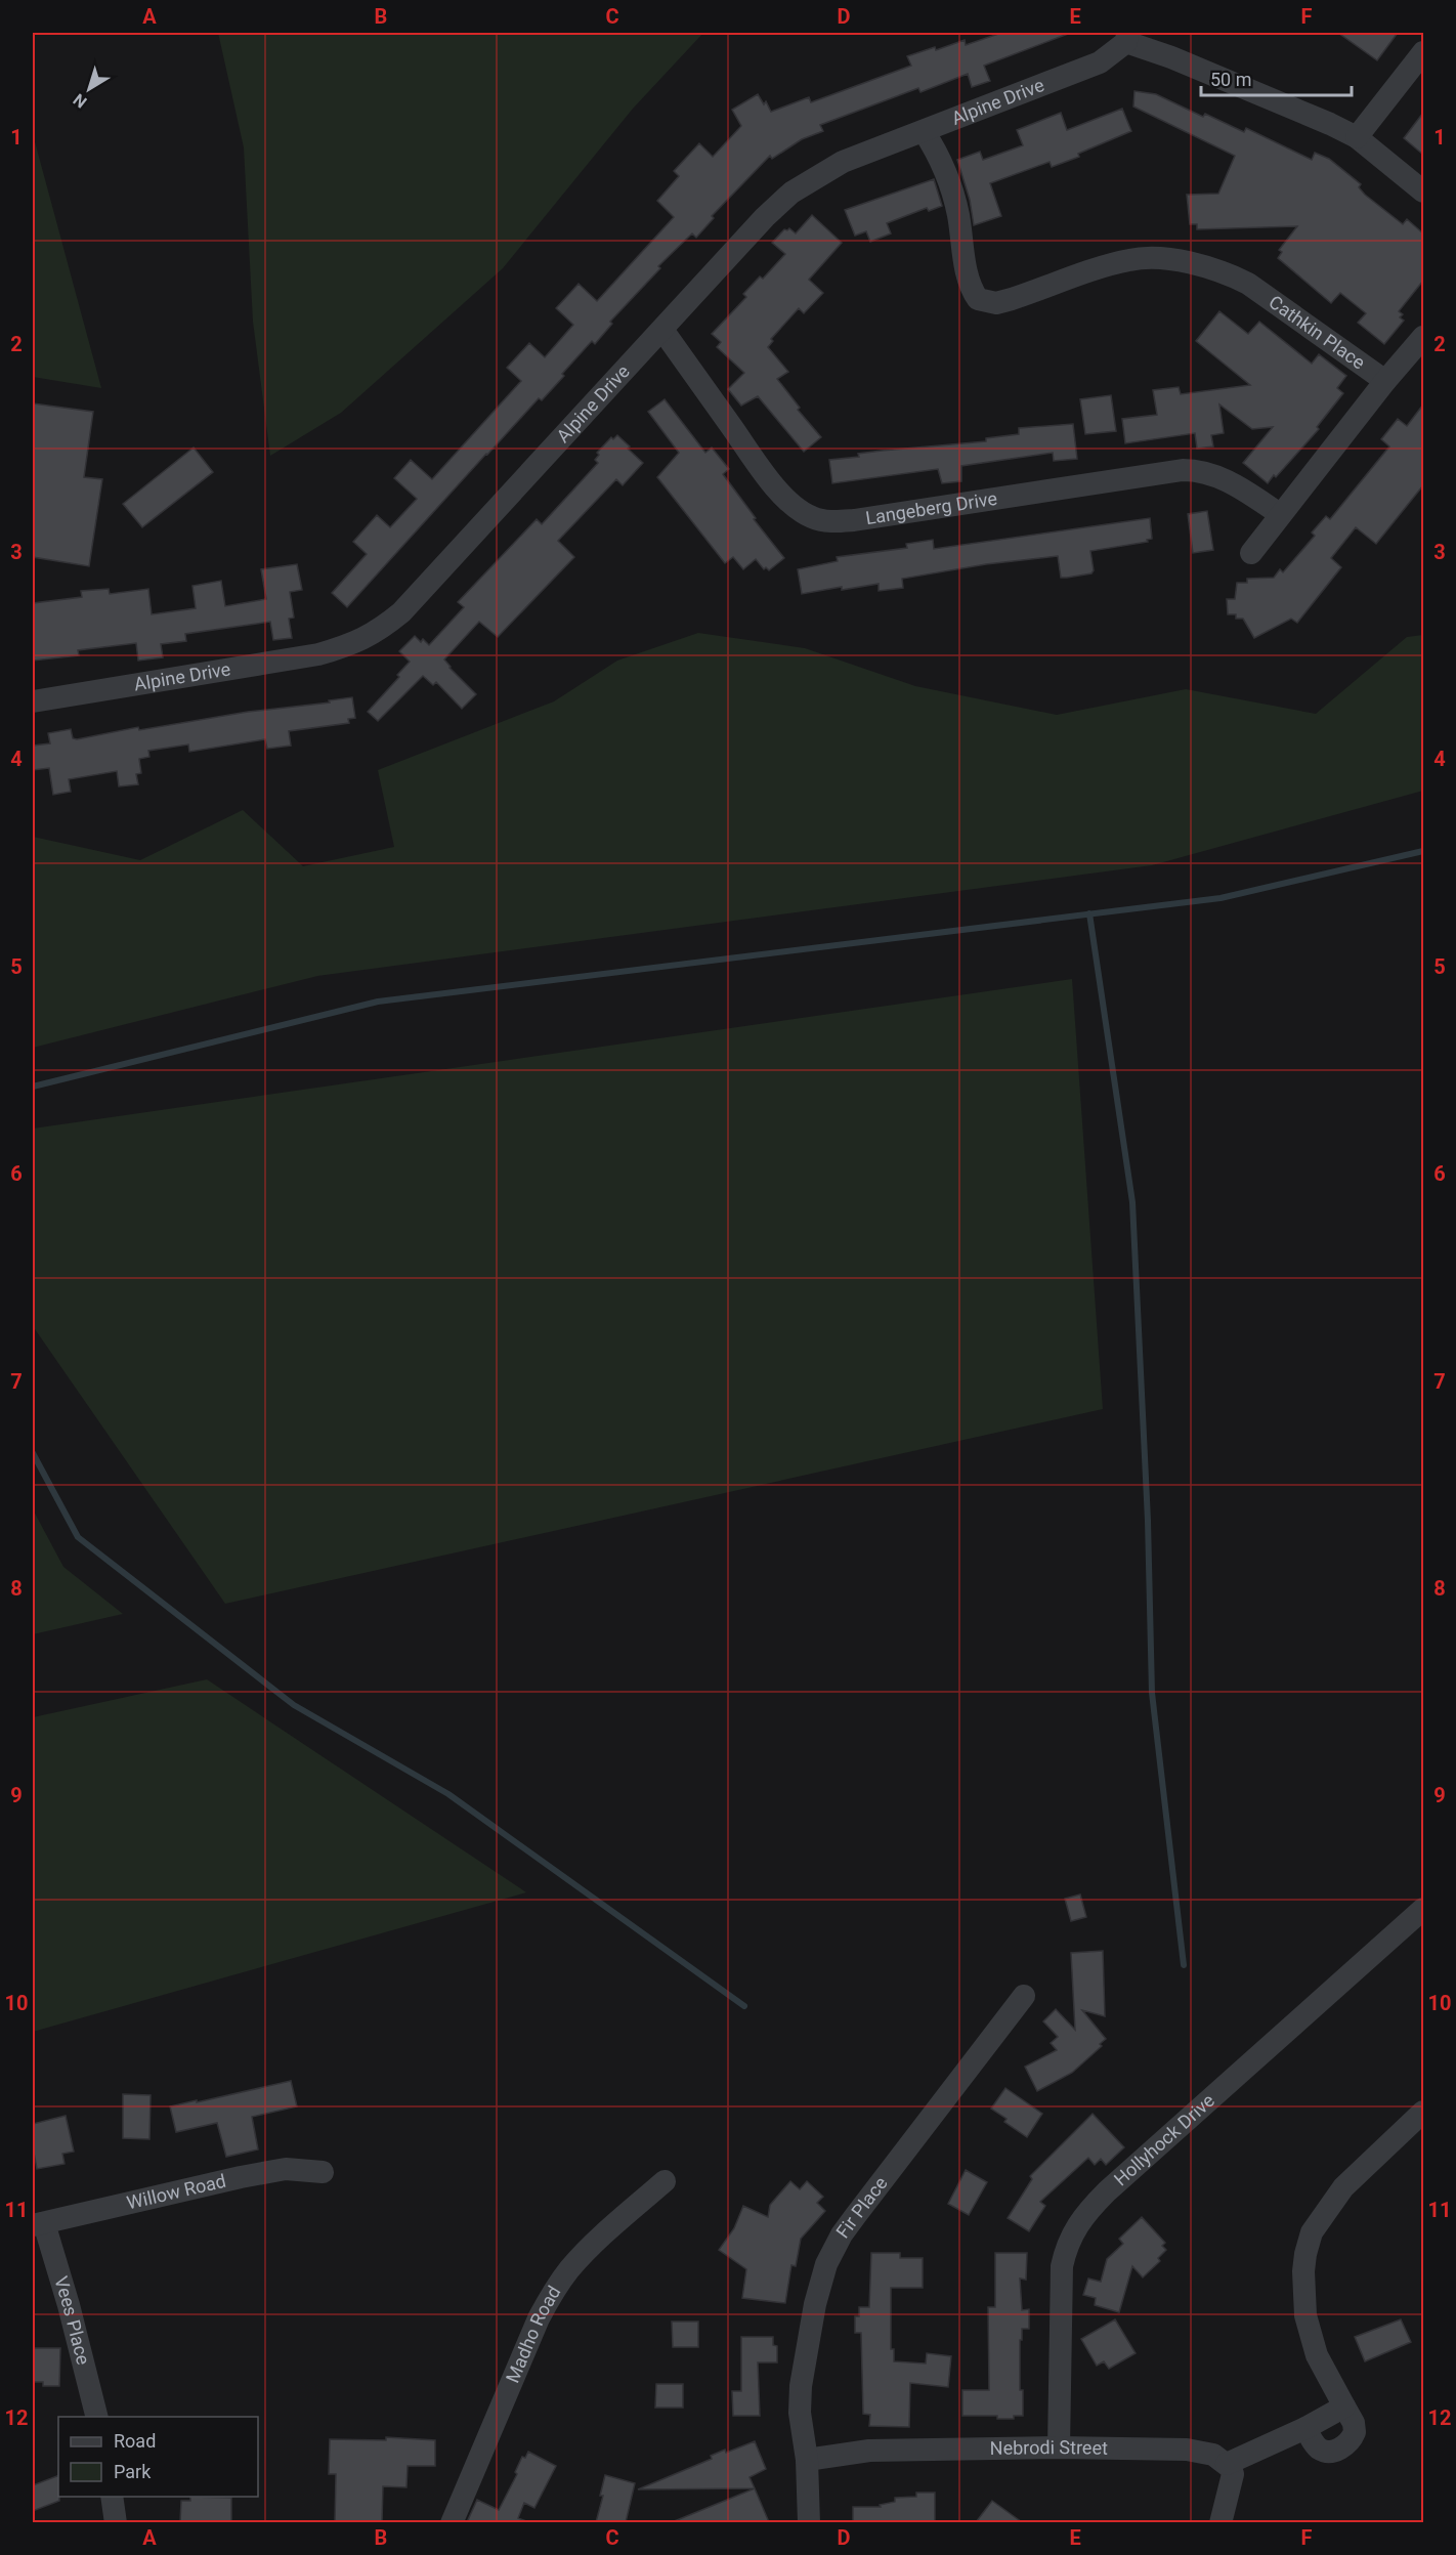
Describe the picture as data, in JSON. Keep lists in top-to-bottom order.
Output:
{
  "streets": {
    "street": [
      "Alpine Drive",
      "Cathkin Place",
      "Langeberg Drive",
      "Hollyhock Drive",
      "Willow Road",
      "Fir Place",
      "Vees Place",
      "Madho Road",
      "Nebrodi Street"
    ]
  },
  "crossings": [
    ["Alpine Drive", "Cathkin Place"],
    ["Alpine Drive", "Langeberg Drive"],
    ["Hollyhock Drive", "Nebrodi Street"],
    ["Willow Road", "Vees Place"],
    ["Fir Place", "Nebrodi Street"]
  ],
  "legend": ["Road", "Park"],
  "scale_bar": "50 m",
  "north": "bottom left",
  "grid": {
    "columns": [
      "A",
      "B",
      "C",
      "D",
      "E",
      "F"
    ],
    "rows": [
      "1",
      "2",
      "3",
      "4",
      "5",
      "6",
      "7",
      "8",
      "9",
      "10",
      "11",
      "12"
    ]
  }
}
